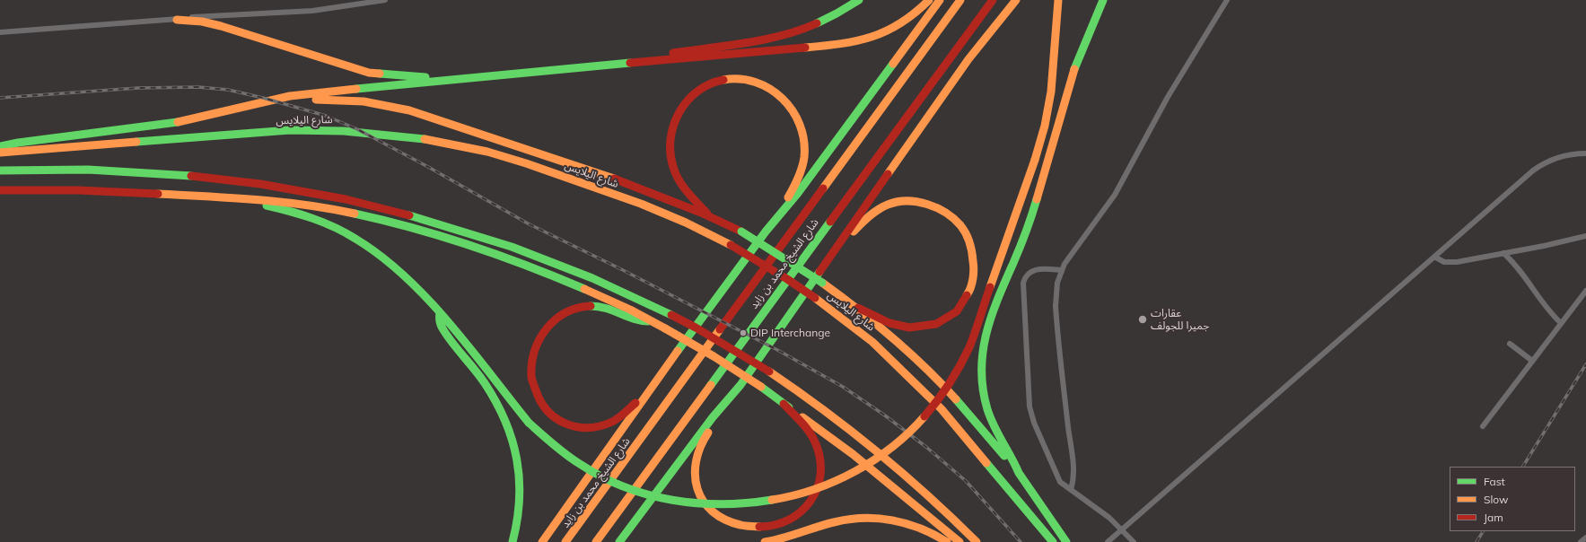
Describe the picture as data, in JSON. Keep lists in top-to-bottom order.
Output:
{
  "streets": {
    "main road": ["شارع اليلايس", "شارع الشيخ محمد بن زايد"]
  },
  "places": ["عقارات جميرا للجولف", "DIP Interchange"],
  "legend": ["Fast", "Slow", "Jam"]
}
